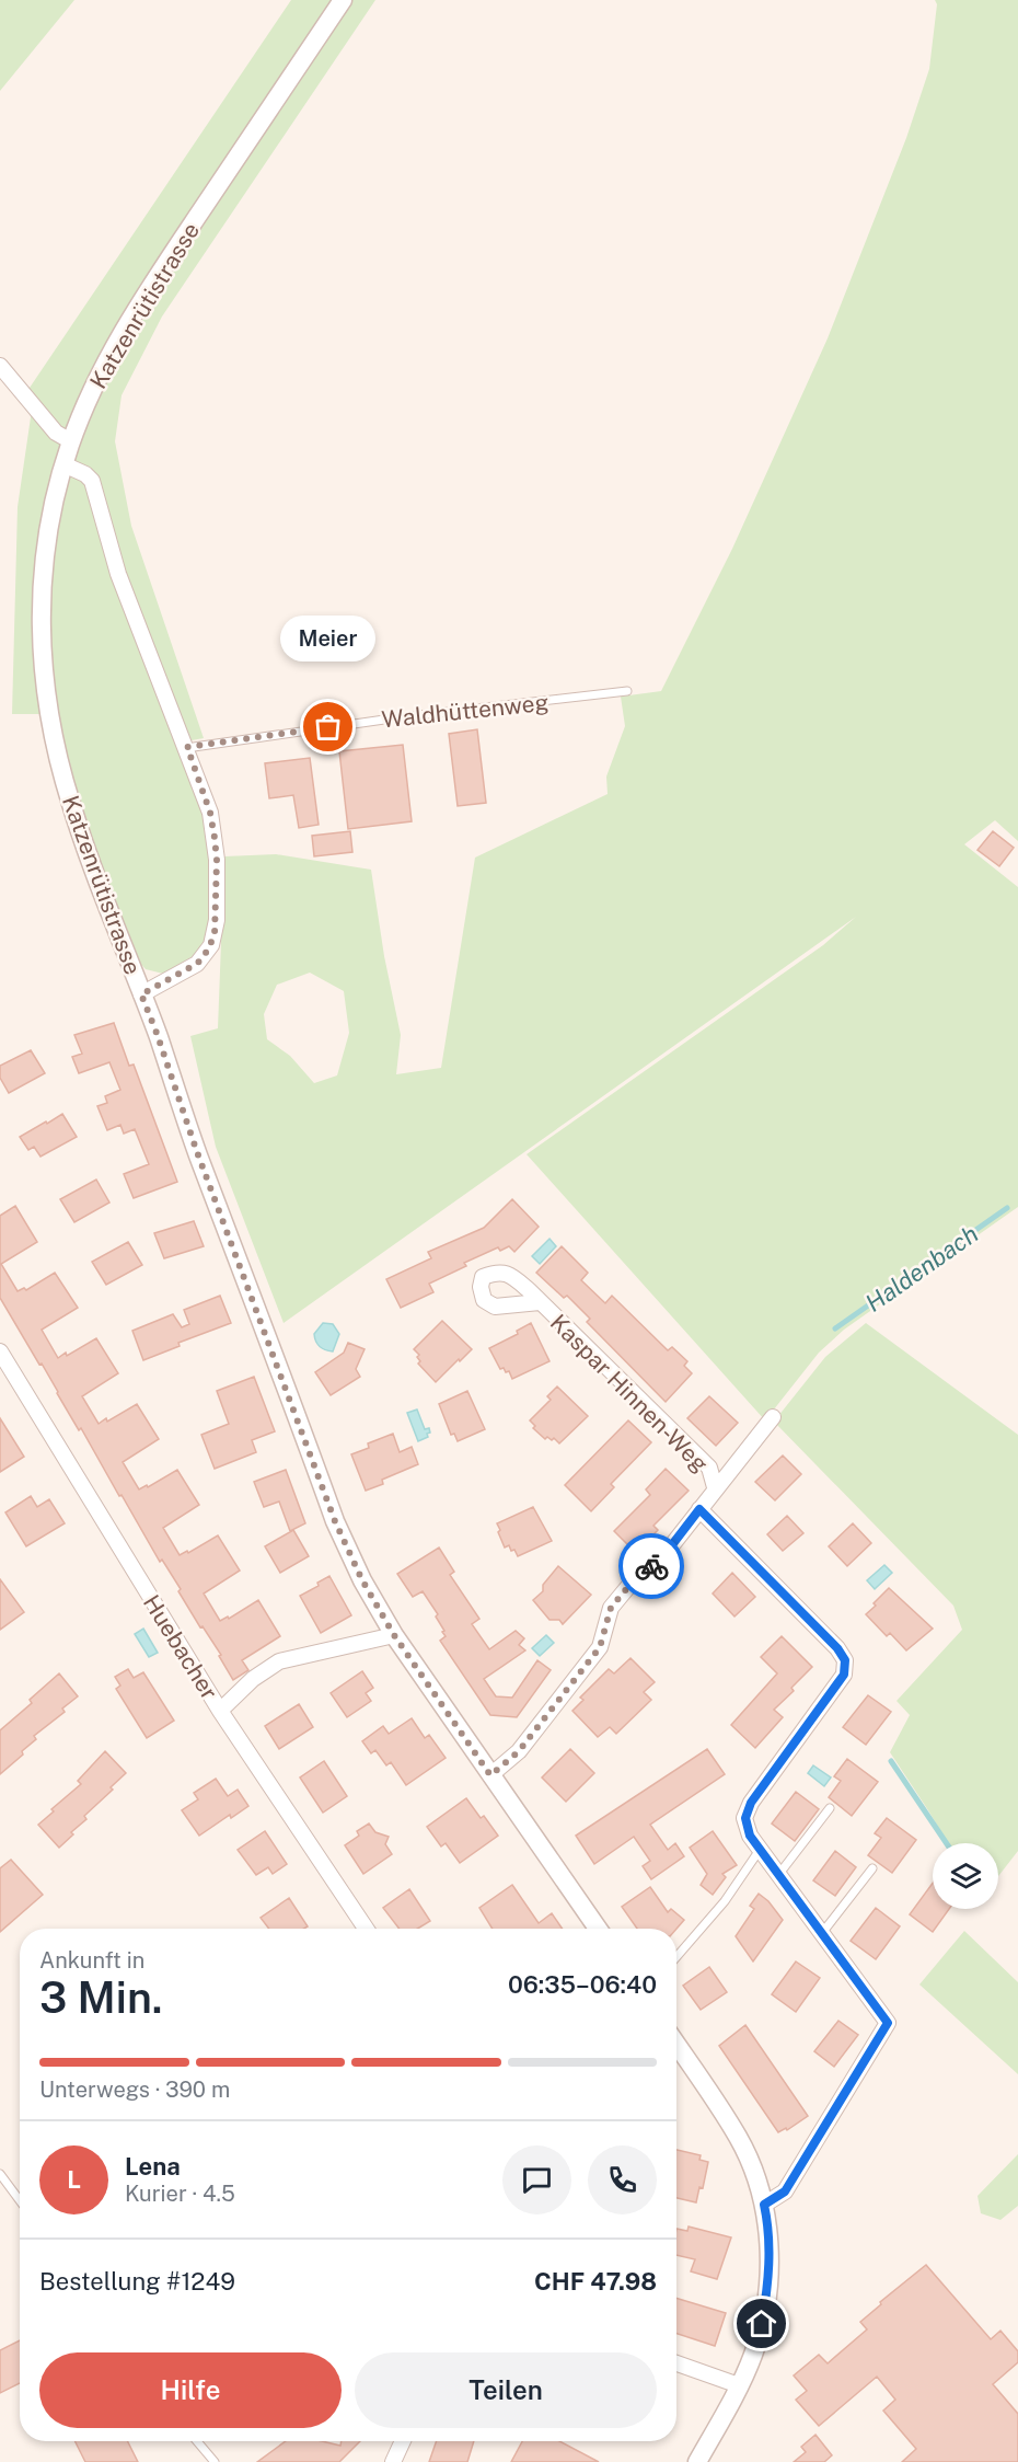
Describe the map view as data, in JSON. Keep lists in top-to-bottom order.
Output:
{
  "streets": {
    "street": ["Katzenrütistrasse", "Kaspar Hinnen-Weg", "Huebacher"],
    "lane": ["Waldhüttenweg"]
  },
  "water": ["Haldenbach"],
  "places": ["Meier"],
  "page": {
    "bubble": "Meier",
    "heading": ["3 Min.", "Ankunft in", "06:35–06:40"],
    "panel": [
      "Lena",
      "Kurier · 4.5",
      "Bestellung #1249",
      "CHF 47.98"
    ],
    "bar": "Unterwegs · 390 m",
    "round": "L",
    "buttons": ["Hilfe", "Teilen"]
  }
}
